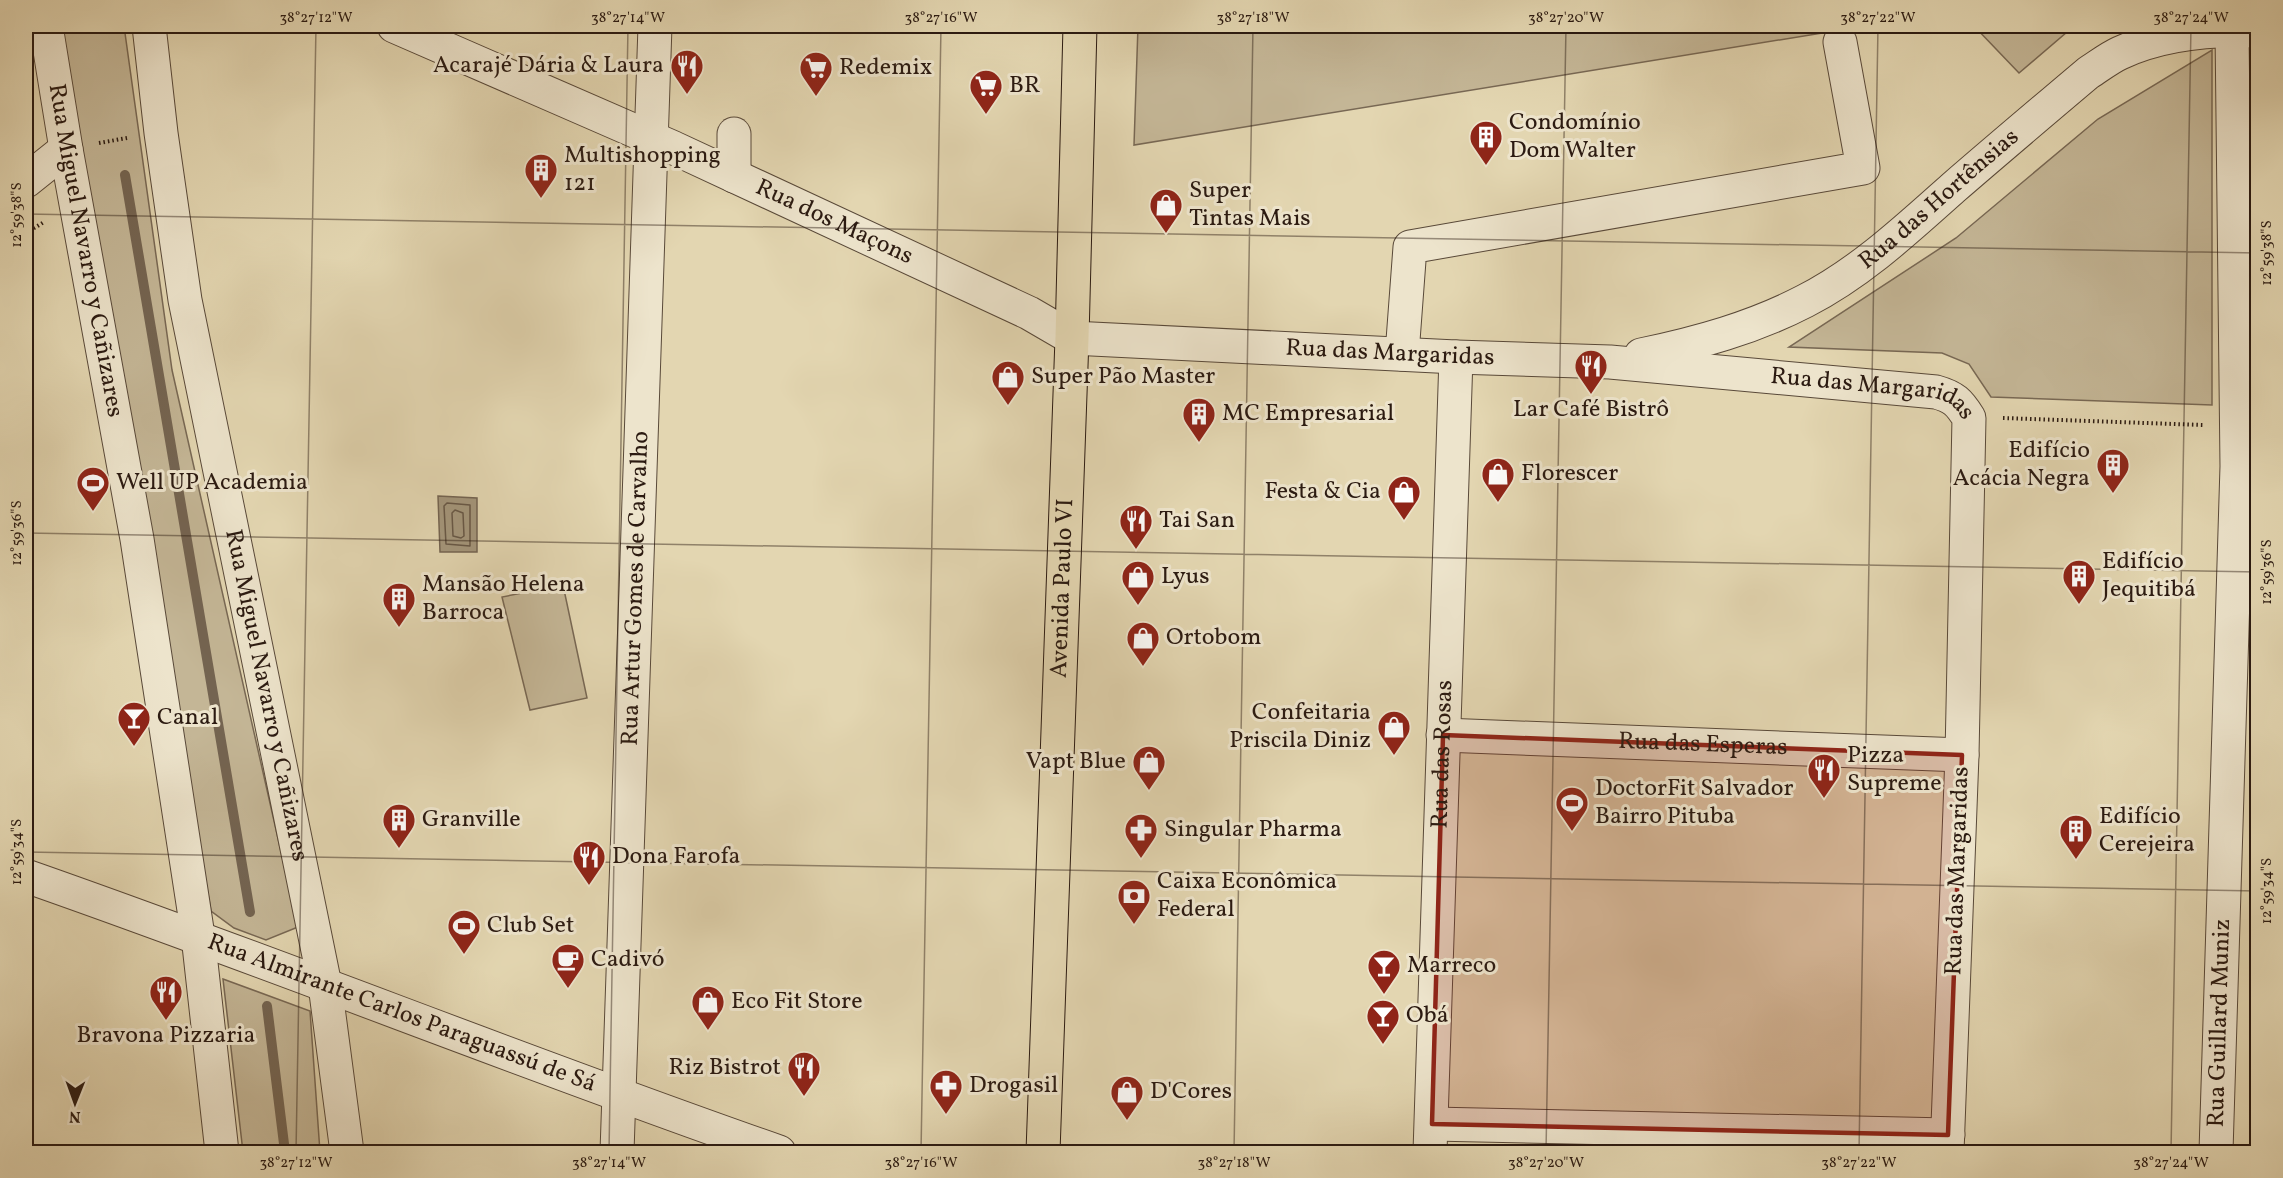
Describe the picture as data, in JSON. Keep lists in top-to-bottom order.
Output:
{
  "streets": {
    "main road": ["Avenida Paulo VI"],
    "street": [
      "Rua das Hortênsias",
      "Rua dos Maçons",
      "Rua Miguel Navarro y Cañizares",
      "Rua das Margaridas",
      "Rua Artur Gomes de Carvalho",
      "Rua das Esperas",
      "Rua das Rosas",
      "Rua Almirante Carlos Paraguassú de Sá",
      "Rua Guillard Muniz"
    ]
  },
  "crossings": [
    ["Rua das Hortênsias", "Rua das Margaridas"],
    ["Rua das Hortênsias", "Rua Guillard Muniz"],
    ["Rua dos Maçons", "Rua das Margaridas"],
    ["Rua dos Maçons", "Rua Artur Gomes de Carvalho"],
    ["Rua dos Maçons", "Avenida Paulo VI"],
    ["Rua Miguel Navarro y Cañizares", "Rua Almirante Carlos Paraguassú de Sá"],
    ["Rua das Margaridas", "Avenida Paulo VI"],
    ["Rua das Margaridas", "Rua das Esperas"],
    ["Rua das Margaridas", "Rua das Rosas"],
    ["Rua Artur Gomes de Carvalho", "Rua Almirante Carlos Paraguassú de Sá"],
    ["Rua das Esperas", "Rua das Rosas"]
  ],
  "places": {
    "restaurant": [
      "Acarajé Dária & Laura",
      "Lar Café Bistrô",
      "Tai San",
      "Pizza Supreme",
      "Dona Farofa",
      "Bravona Pizzaria",
      "Riz Bistrot"
    ],
    "supermarket": ["Redemix", "BR"],
    "building": [
      "Condomínio Dom Walter",
      "Multishopping 121",
      "MC Empresarial",
      "Edifício Acácia Negra",
      "Edifício Jequitibá",
      "Mansão Helena Barroca",
      "Granville",
      "Edifício Cerejeira"
    ],
    "shop": [
      "Super Tintas Mais",
      "Super Pão Master",
      "Florescer",
      "Festa & Cia",
      "Lyus",
      "Ortobom",
      "Confeitaria Priscila Diniz",
      "Vapt Blue",
      "Eco Fit Store",
      "D'Cores"
    ],
    "sports": ["Well UP Academia", "DoctorFit Salvador Bairro Pituba", "Club Set"],
    "bar": ["Canal", "Marreco", "Obá"],
    "pharmacy": ["Singular Pharma", "Drogasil"],
    "bank": ["Caixa Econômica Federal"],
    "cafe": ["Cadivó"]
  },
  "north": "bottom",
  "coordinates": [
    "38°27'12\"W",
    "38°27'14\"W",
    "38°27'16\"W",
    "38°27'18\"W",
    "38°27'20\"W",
    "38°27'22\"W",
    "38°27'24\"W",
    "12°59'38\"S",
    "12°59'36\"S",
    "12°59'34\"S"
  ]
}
